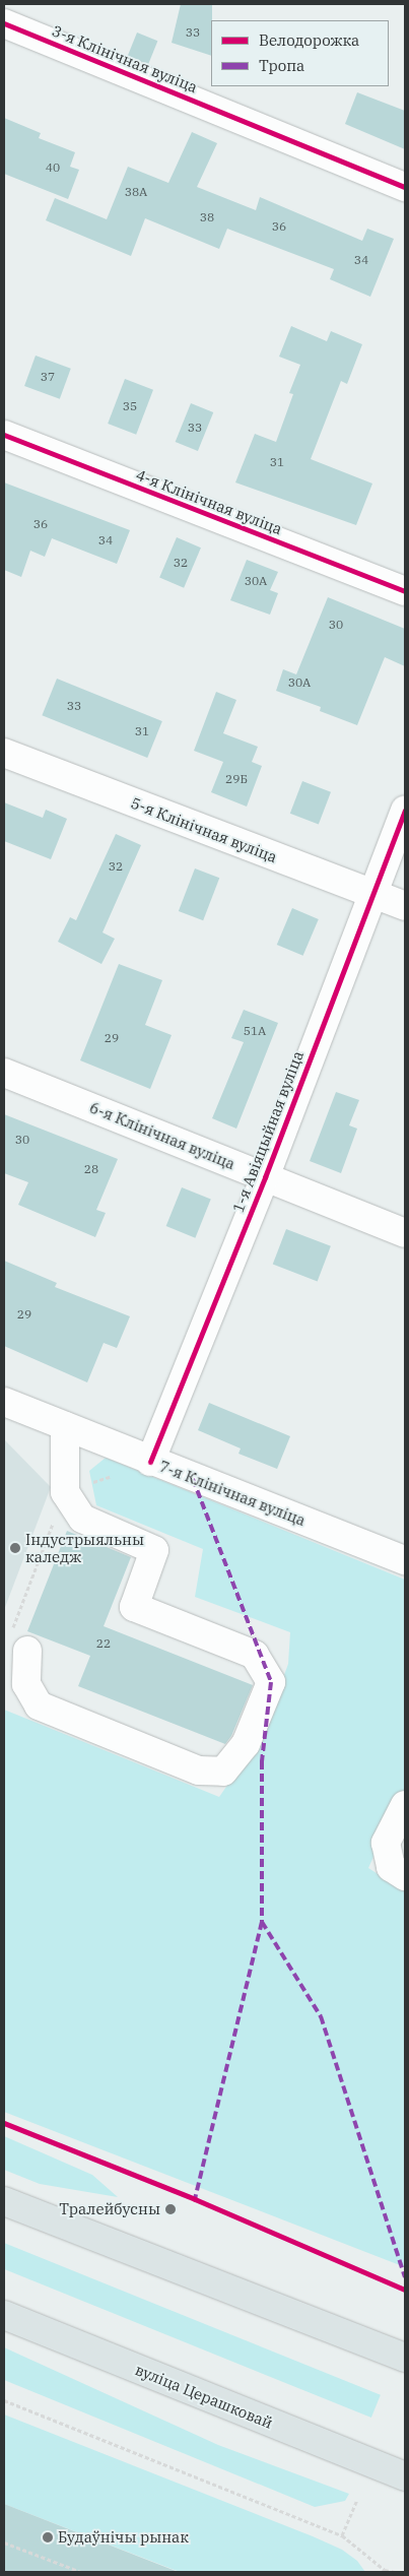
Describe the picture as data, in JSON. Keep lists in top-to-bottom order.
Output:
{
  "streets": {
    "main road": ["вуліца Церашковай"],
    "street": [
      "3-я Клінічная вуліца",
      "4-я Клінічная вуліца",
      "5-я Клінічная вуліца",
      "1-я Авіяцыйная вуліца",
      "6-я Клінічная вуліца",
      "7-я Клінічная вуліца"
    ]
  },
  "crossings": [
    ["5-я Клінічная вуліца", "1-я Авіяцыйная вуліца"],
    ["1-я Авіяцыйная вуліца", "6-я Клінічная вуліца"],
    ["1-я Авіяцыйная вуліца", "7-я Клінічная вуліца"]
  ],
  "places": ["Індустрыяльны каледж", "Тралейбусны", "Будаўнічы рынак"],
  "house_numbers": [
    "33",
    "40",
    "38А",
    "38",
    "36",
    "34",
    "37",
    "35",
    "33",
    "31",
    "36",
    "34",
    "32",
    "30А",
    "30",
    "30А",
    "33",
    "31",
    "29Б",
    "32",
    "51А",
    "29",
    "30",
    "28",
    "29",
    "22"
  ],
  "legend": ["Велодорожка", "Тропа"]
}
